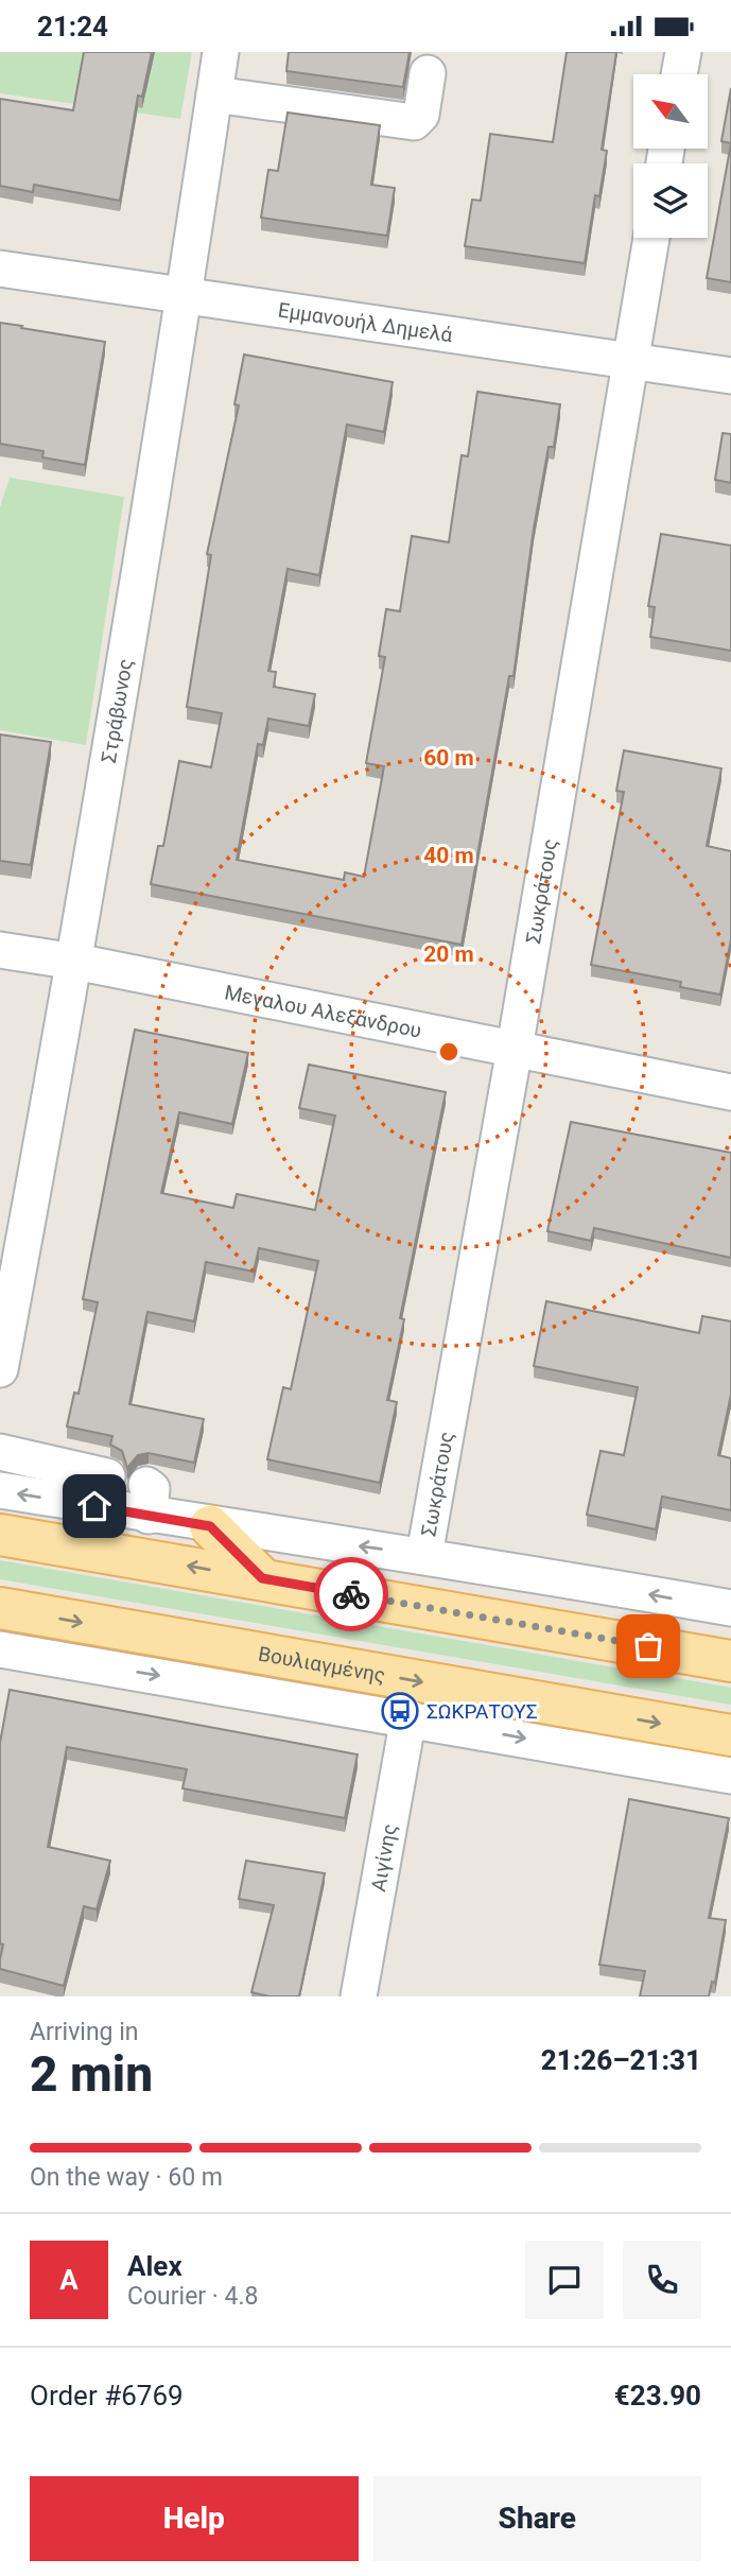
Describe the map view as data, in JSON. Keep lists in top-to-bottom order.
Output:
{
  "streets": {
    "main road": ["Βουλιαγμένης"],
    "street": [
      "Εμμανουήλ Δημελά",
      "Στράβωνος",
      "Σωκράτους",
      "Μεγαλου Αλεξάνδρου",
      "Αιγίνης"
    ]
  },
  "crossings": [
    ["Εμμανουήλ Δημελά", "Στράβωνος"],
    ["Εμμανουήλ Δημελά", "Σωκράτους"],
    ["Στράβωνος", "Μεγαλου Αλεξάνδρου"],
    ["Σωκράτους", "Μεγαλου Αλεξάνδρου"]
  ],
  "places": {
    "bus stop": ["ΣΩΚΡΑΤΟΥΣ"]
  },
  "north": "top left",
  "page": {
    "status": "21:24",
    "heading": ["2 min", "Arriving in", "21:26–21:31"],
    "panel": [
      "Alex",
      "Courier · 4.8",
      "Order #6769",
      "€23.90"
    ],
    "bar": "On the way · 60 m",
    "round": "A",
    "buttons": ["Help", "Share"]
  },
  "rings": ["60 m", "40 m", "20 m"]
}
